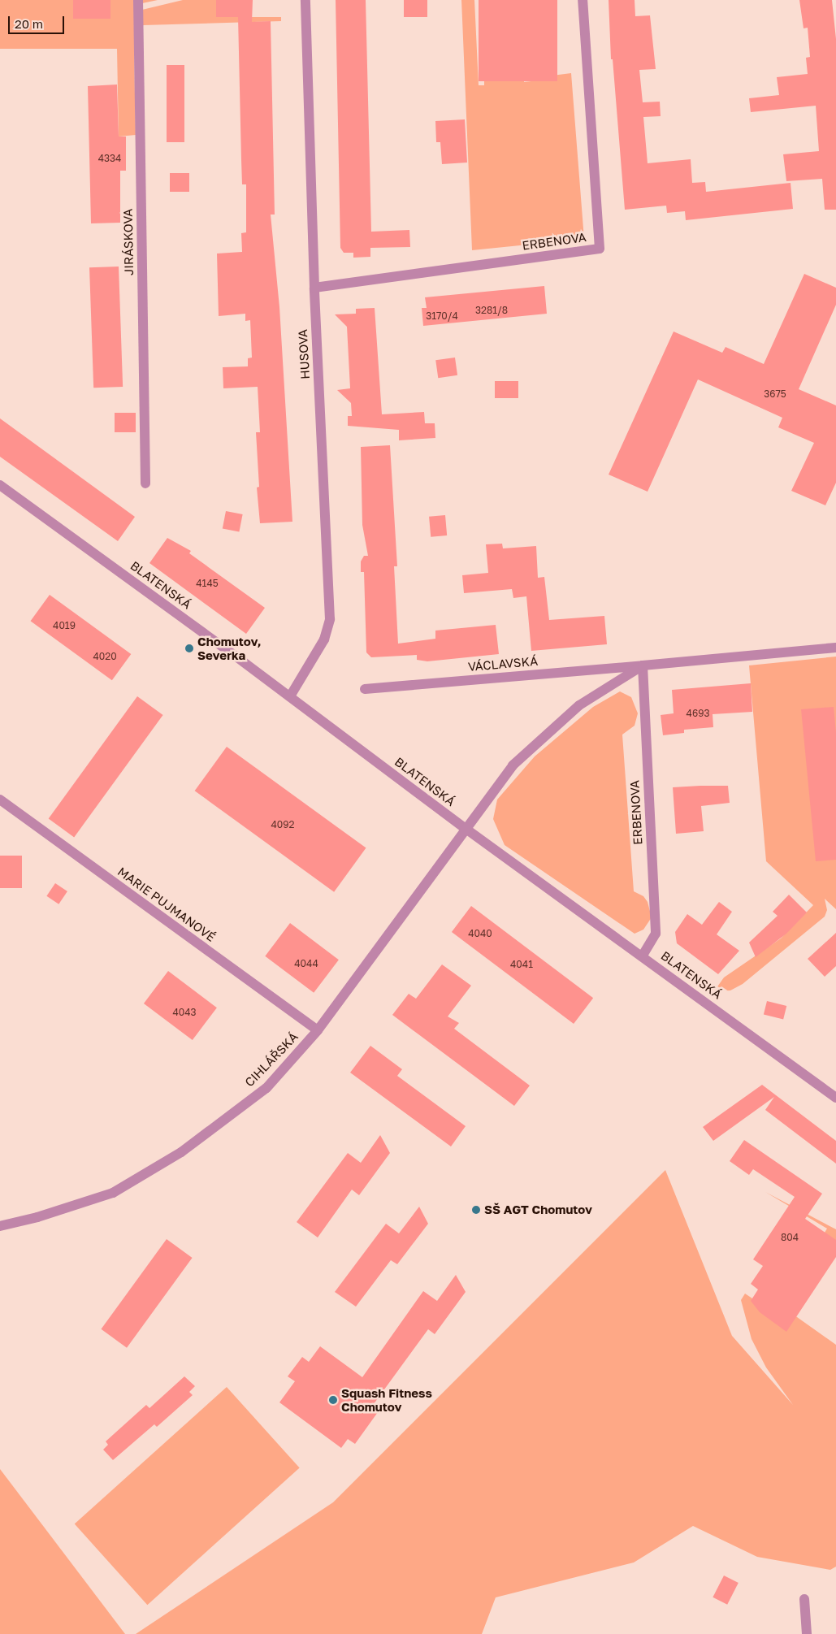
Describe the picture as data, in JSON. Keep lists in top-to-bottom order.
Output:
{
  "streets": {
    "street": [
      "ERBENOVA",
      "JIRÁSKOVA",
      "HUSOVA",
      "BLATENSKÁ",
      "VÁCLAVSKÁ",
      "MARIE PUJMANOVÉ",
      "CIHLÁŘSKÁ"
    ]
  },
  "crossings": [
    ["ERBENOVA", "HUSOVA"],
    ["ERBENOVA", "BLATENSKÁ"],
    ["ERBENOVA", "VÁCLAVSKÁ"],
    ["HUSOVA", "BLATENSKÁ"],
    ["BLATENSKÁ", "VÁCLAVSKÁ"],
    ["BLATENSKÁ", "CIHLÁŘSKÁ"],
    ["VÁCLAVSKÁ", "CIHLÁŘSKÁ"],
    ["MARIE PUJMANOVÉ", "CIHLÁŘSKÁ"]
  ],
  "places": ["Chomutov, Severka", "SŠ AGT Chomutov", "Squash Fitness Chomutov"],
  "house_numbers": [
    "4334",
    "3281/8",
    "3170/4",
    "3675",
    "4145",
    "4019",
    "4020",
    "4693",
    "4092",
    "4040",
    "4044",
    "4041",
    "4043",
    "804"
  ],
  "scale_bar": "20 m"
}
